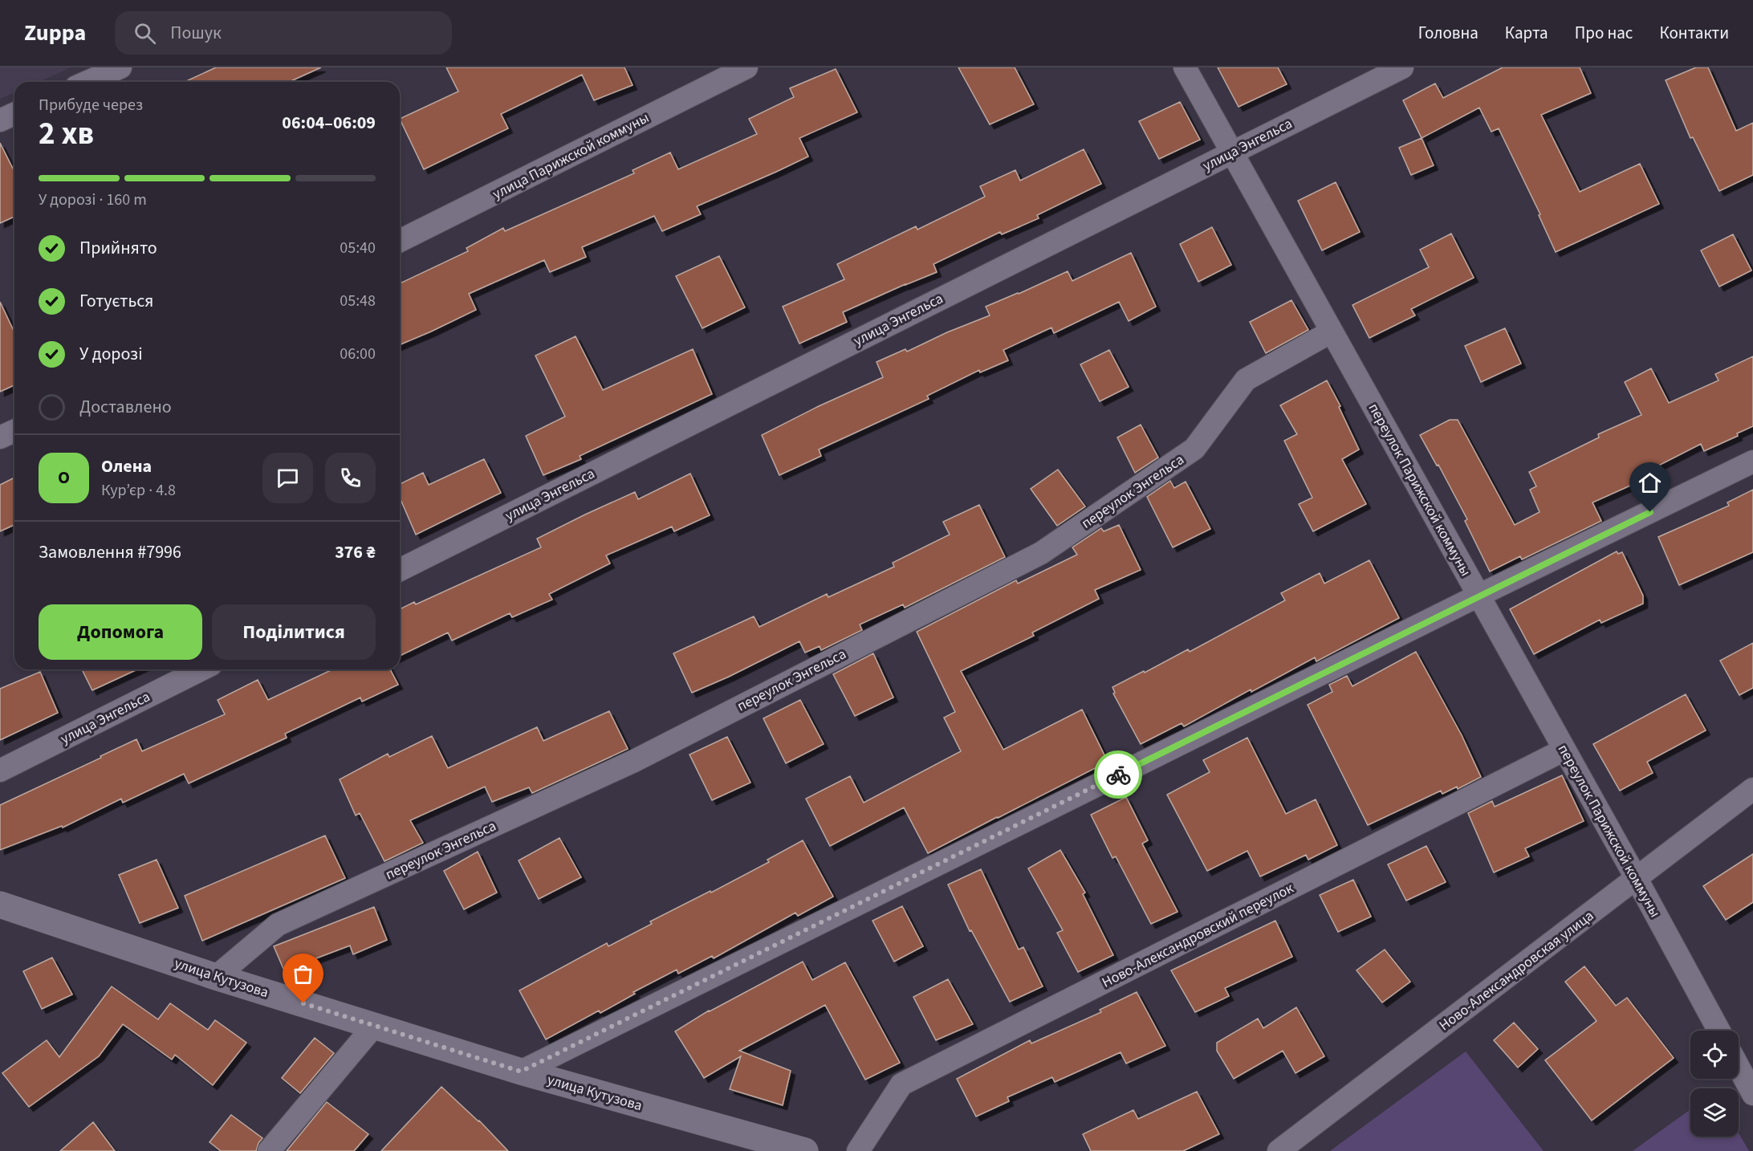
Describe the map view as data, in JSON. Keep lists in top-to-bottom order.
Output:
{
  "streets": {
    "main road": ["улица Кутузова"],
    "street": [
      "улица Энгельса",
      "улица Парижской коммуны",
      "переулок Парижской коммуны",
      "переулок Энгельса",
      "Ново-Александровский переулок",
      "Ново-Александровская улица"
    ]
  },
  "crossings": [
    ["улица Энгельса", "переулок Парижской коммуны"],
    ["переулок Парижской коммуны", "переулок Энгельса"],
    ["переулок Парижской коммуны", "Ново-Александровский переулок"],
    ["переулок Парижской коммуны", "Ново-Александровская улица"],
    ["переулок Энгельса", "улица Кутузова"]
  ],
  "page": {
    "header": "Zuppa",
    "search": "Пошук",
    "nav": [
      "Головна",
      "Карта",
      "Про нас",
      "Контакти"
    ],
    "heading": ["2 хв", "Прибуде через", "06:04–06:09"],
    "panel": [
      "Олена",
      "Кур’єр · 4.8",
      "Замовлення #7996",
      "376 ₴"
    ],
    "bar": "У дорозі · 160 m",
    "list": [
      ["Прийнято", "05:40"],
      ["Готується", "05:48"],
      ["У дорозі", "06:00"],
      "Доставлено"
    ],
    "round": "О",
    "buttons": ["Допомога", "Поділитися"]
  }
}
